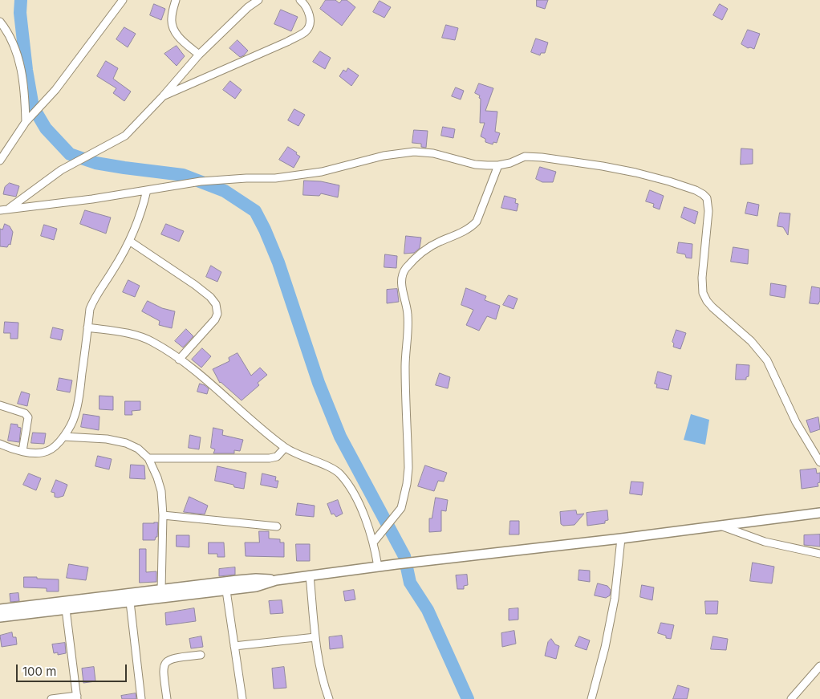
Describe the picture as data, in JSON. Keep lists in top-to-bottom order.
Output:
{
  "scale_bar": "100 m"
}
